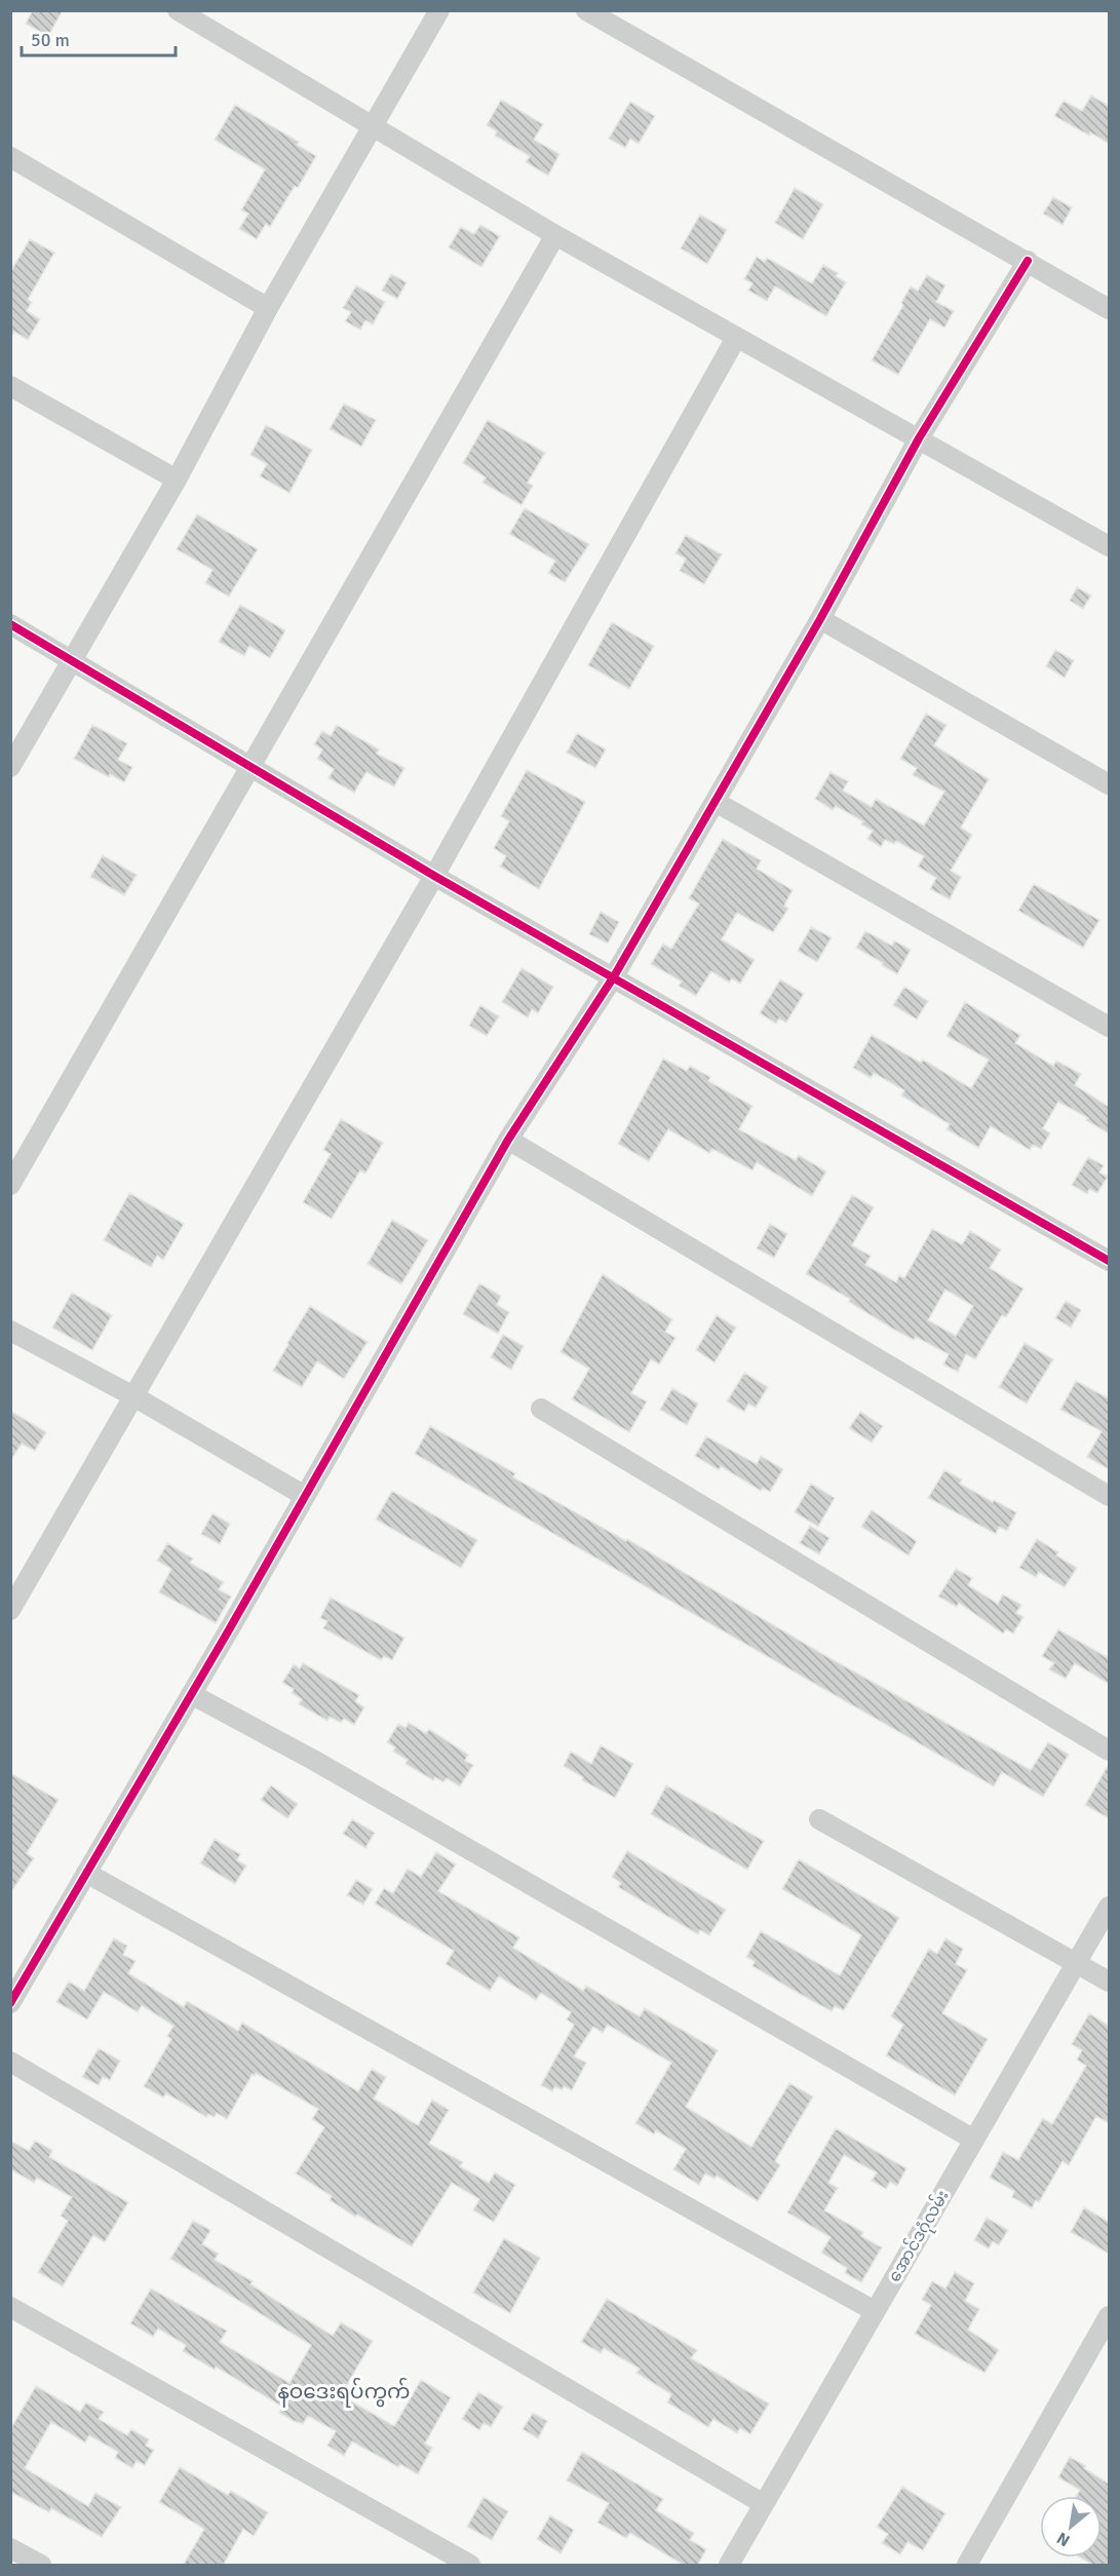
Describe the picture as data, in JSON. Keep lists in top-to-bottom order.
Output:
{
  "streets": {
    "street": ["အောင်ဒဂုံလမ်း"]
  },
  "districts": ["နဝဒေးရပ်ကွက်"],
  "scale_bar": "50 m",
  "north": "bottom left"
}
